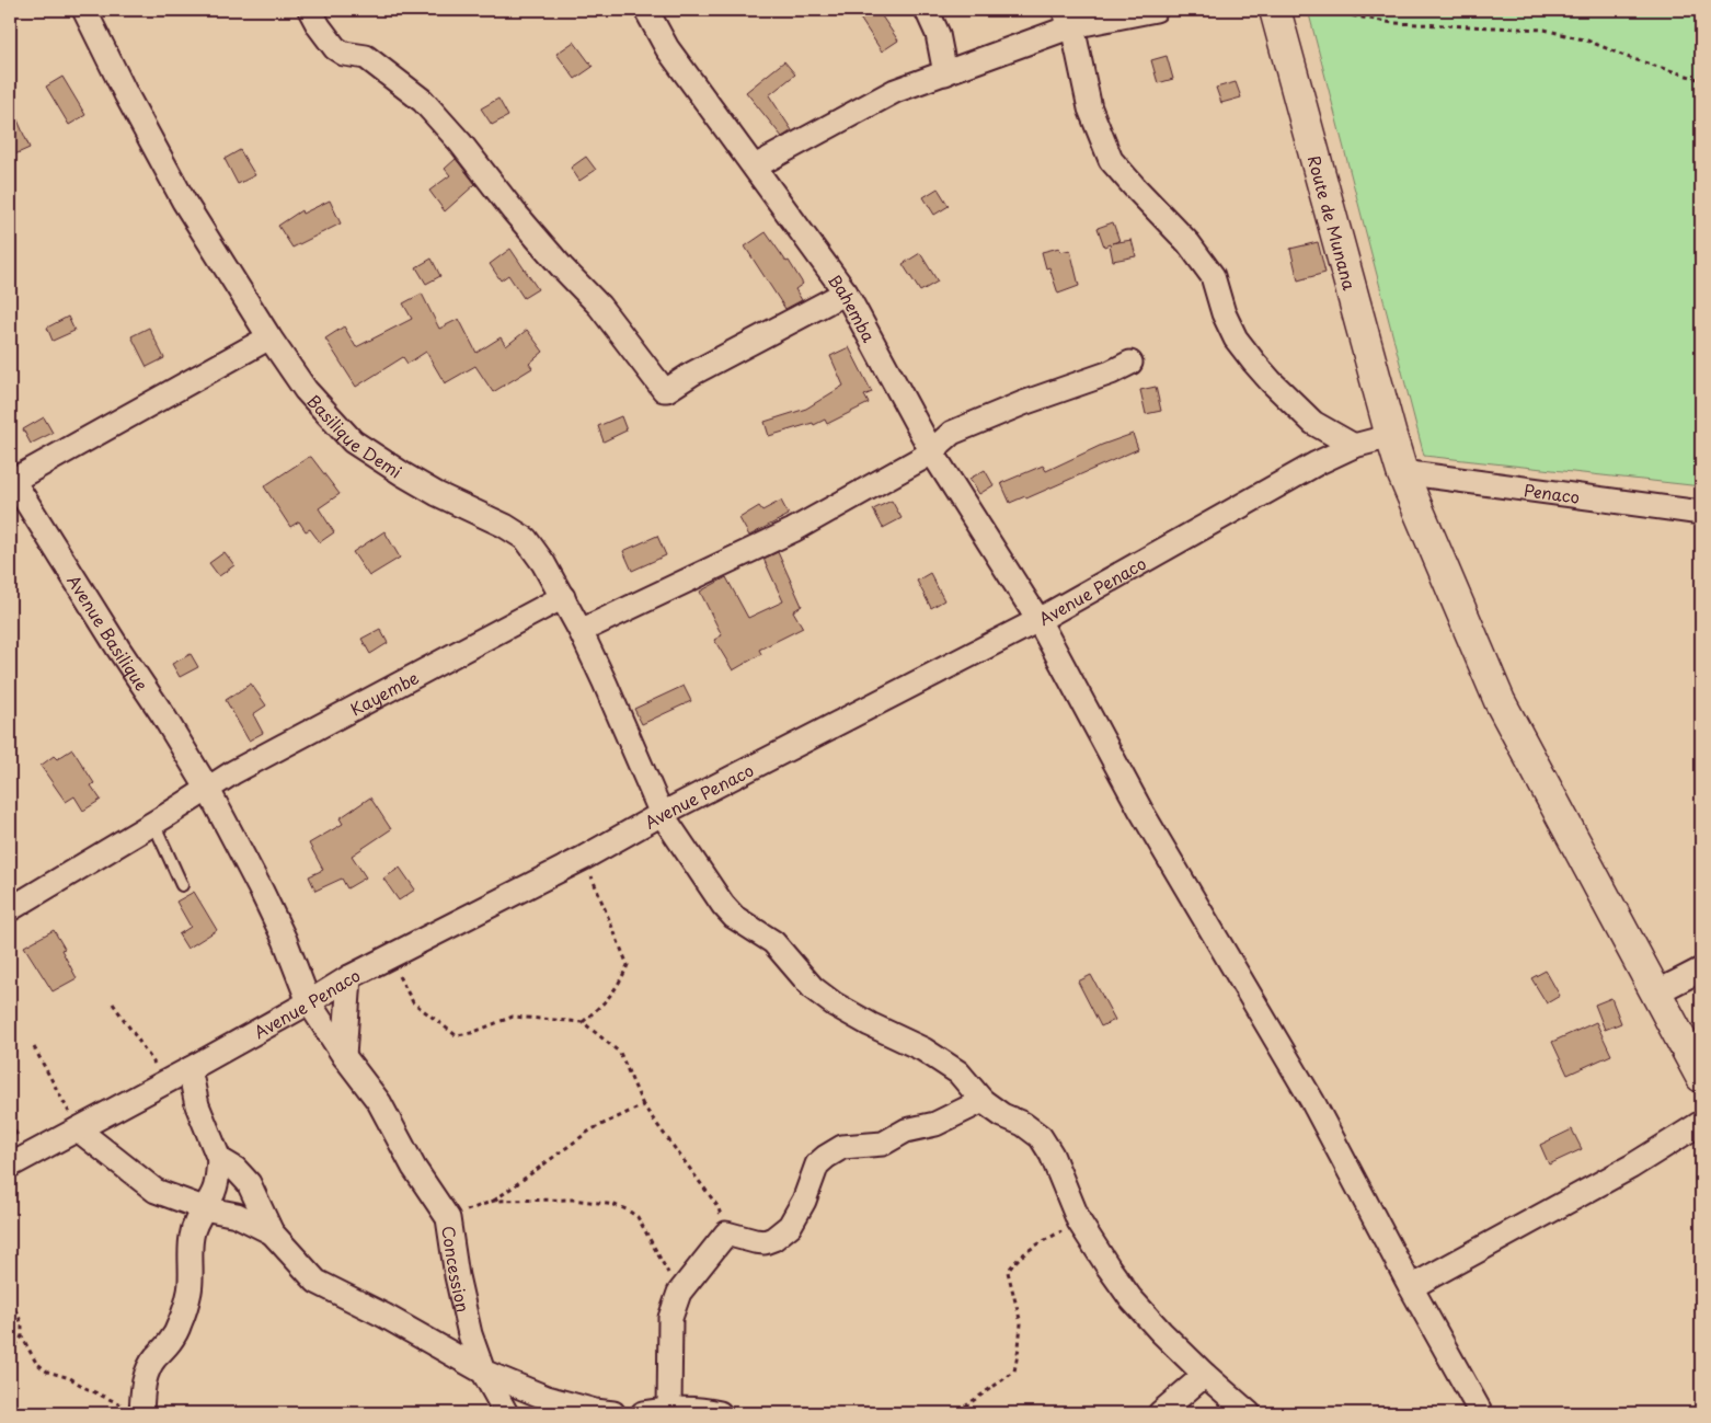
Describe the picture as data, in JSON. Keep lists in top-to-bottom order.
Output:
{
  "streets": {
    "main road": ["Route de Munana"],
    "street": [
      "Bahemba",
      "Basilique Demi",
      "Penaco",
      "Avenue Penaco",
      "Avenue Basilique",
      "Kayembe",
      "Concession"
    ]
  },
  "crossings": [
    ["Route de Munana", "Penaco"],
    ["Route de Munana", "Avenue Penaco"],
    ["Bahemba", "Avenue Penaco"],
    ["Basilique Demi", "Avenue Penaco"],
    ["Basilique Demi", "Kayembe"],
    ["Avenue Penaco", "Avenue Basilique"],
    ["Avenue Penaco", "Concession"],
    ["Avenue Basilique", "Kayembe"],
    ["Avenue Basilique", "Concession"]
  ]
}
